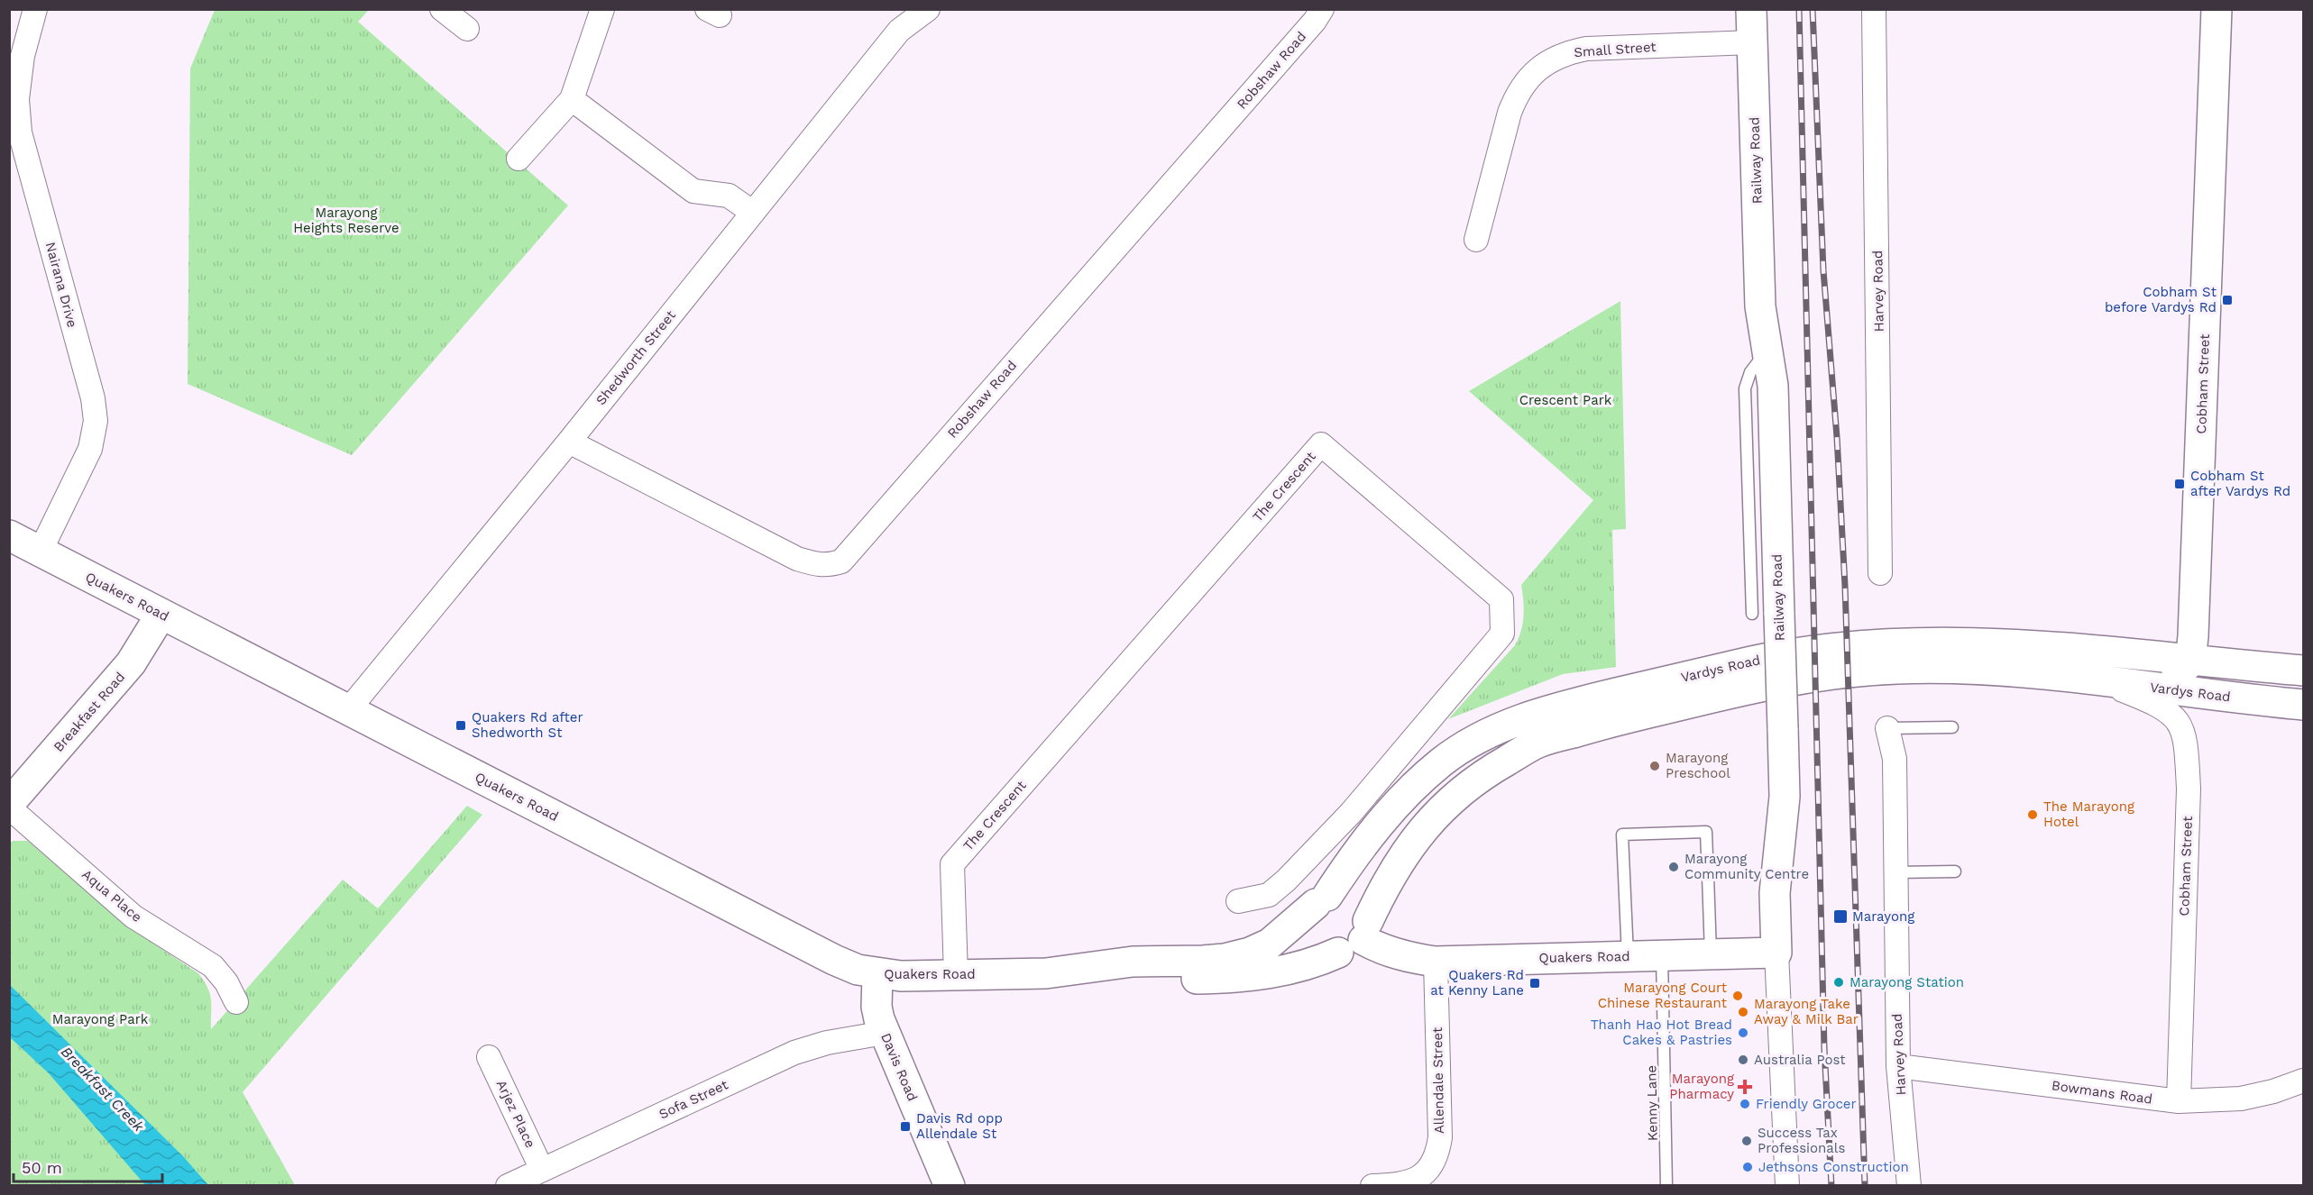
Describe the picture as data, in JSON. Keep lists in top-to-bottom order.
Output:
{
  "streets": {
    "main road": [
      "Railway Road",
      "Cobham Street",
      "Quakers Road",
      "Vardys Road",
      "Breakfast Road",
      "Davis Road"
    ],
    "street": [
      "Small Street",
      "Robshaw Road",
      "Nairana Drive",
      "Harvey Road",
      "Shedworth Street",
      "The Crescent",
      "Aqua Place",
      "Allendale Street",
      "Bowmans Road",
      "Sofa Street",
      "Arjez Place"
    ],
    "lane": ["Kenny Lane"]
  },
  "crossings": [
    ["Small Street", "Railway Road"],
    ["Robshaw Road", "Shedworth Street"],
    ["Railway Road", "Quakers Road"],
    ["Nairana Drive", "Quakers Road"],
    ["Harvey Road", "Bowmans Road"],
    ["Shedworth Street", "Quakers Road"],
    ["Cobham Street", "Vardys Road"],
    ["Cobham Street", "Bowmans Road"],
    ["The Crescent", "Quakers Road"],
    ["Quakers Road", "Vardys Road"],
    ["Quakers Road", "Breakfast Road"],
    ["Quakers Road", "Davis Road"],
    ["Quakers Road", "Allendale Street"],
    ["Quakers Road", "Kenny Lane"],
    ["Breakfast Road", "Aqua Place"],
    ["Davis Road", "Sofa Street"],
    ["Sofa Street", "Arjez Place"]
  ],
  "water": ["Breakfast Creek"],
  "parks": ["Marayong Heights Reserve", "Crescent Park", "Marayong Park"],
  "places": {
    "transit": [
      "Cobham St before Vardys Rd",
      "Cobham St after Vardys Rd",
      "Quakers Rd after Shedworth St",
      "Marayong",
      "Quakers Rd at Kenny Lane",
      "Davis Rd opp Allendale St"
    ],
    "other": [
      "Marayong Preschool",
      "The Marayong Hotel",
      "Marayong Community Centre",
      "Marayong Station",
      "Marayong Court Chinese Restaurant",
      "Marayong Take Away & Milk Bar",
      "Thanh Hao Hot Bread Cakes & Pastries",
      "Australia Post",
      "Friendly Grocer",
      "Success Tax Professionals",
      "Jethsons Construction"
    ],
    "health": ["Marayong Pharmacy"]
  },
  "scale_bar": "50 m"
}
